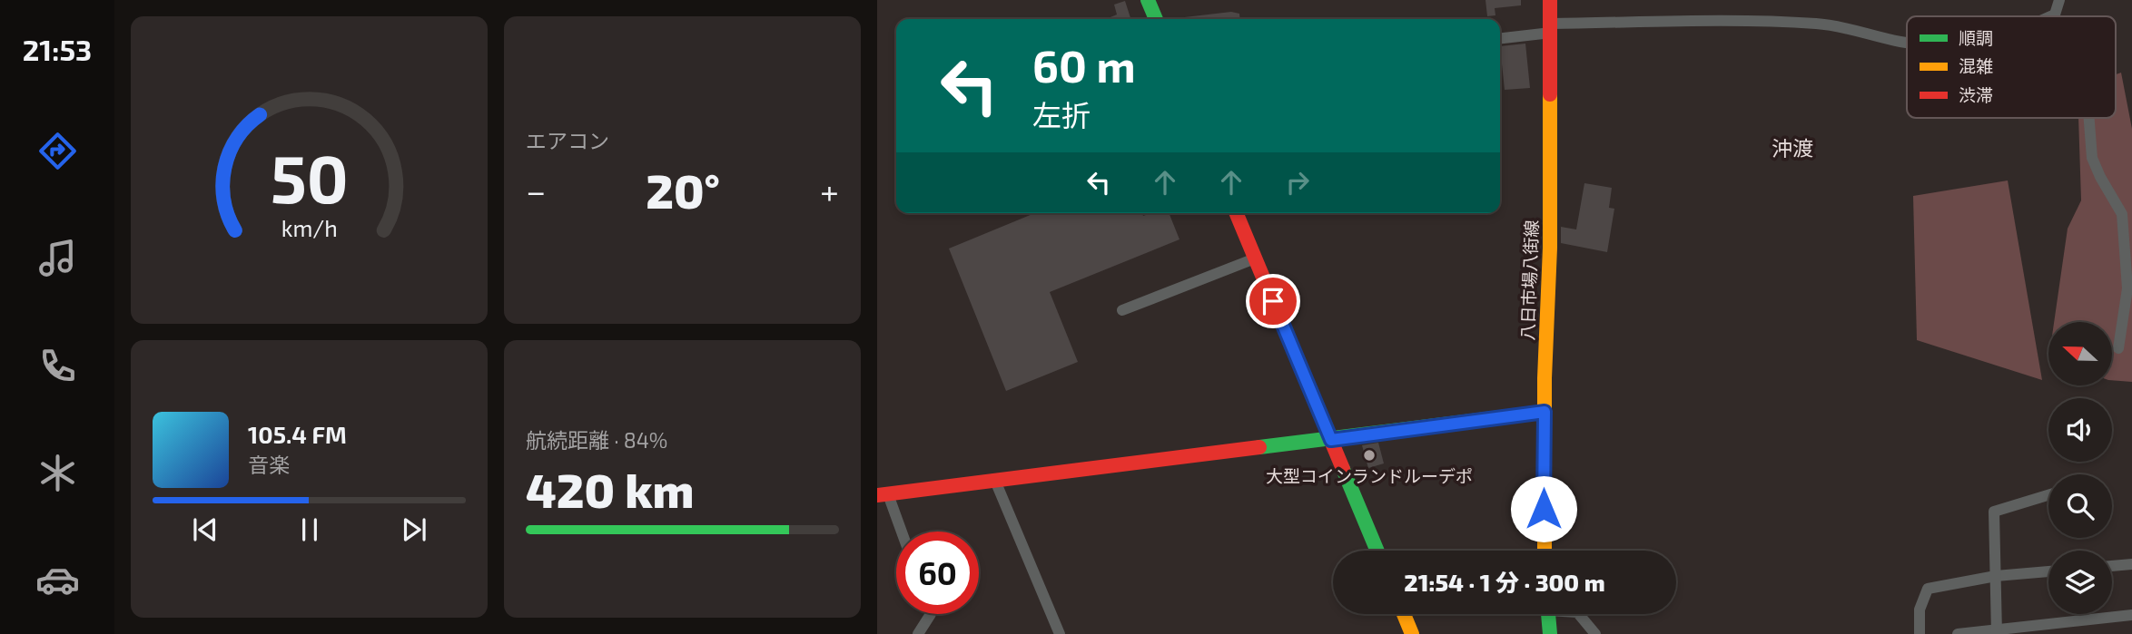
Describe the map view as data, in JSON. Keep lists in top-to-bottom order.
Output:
{
  "streets": {
    "main road": ["八日市場八街線"]
  },
  "districts": ["沖渡"],
  "places": ["大型コインランドルーデポ"],
  "legend": ["順調", "混雑", "渋滞"],
  "north": "left",
  "page": {
    "tabs": "21:53",
    "tile": [
      "エアコン",
      ["航続距離 · 84%", "420 km"]
    ],
    "turn": ["60 m", "左折"],
    "heat": ["−", "20°", "+"],
    "song": ["105.4 FM", "音楽"],
    "limit": "60",
    "trip": "21:54 · 1 分 · 300 m",
    "gauge": ["50", "km/h"]
  }
}
